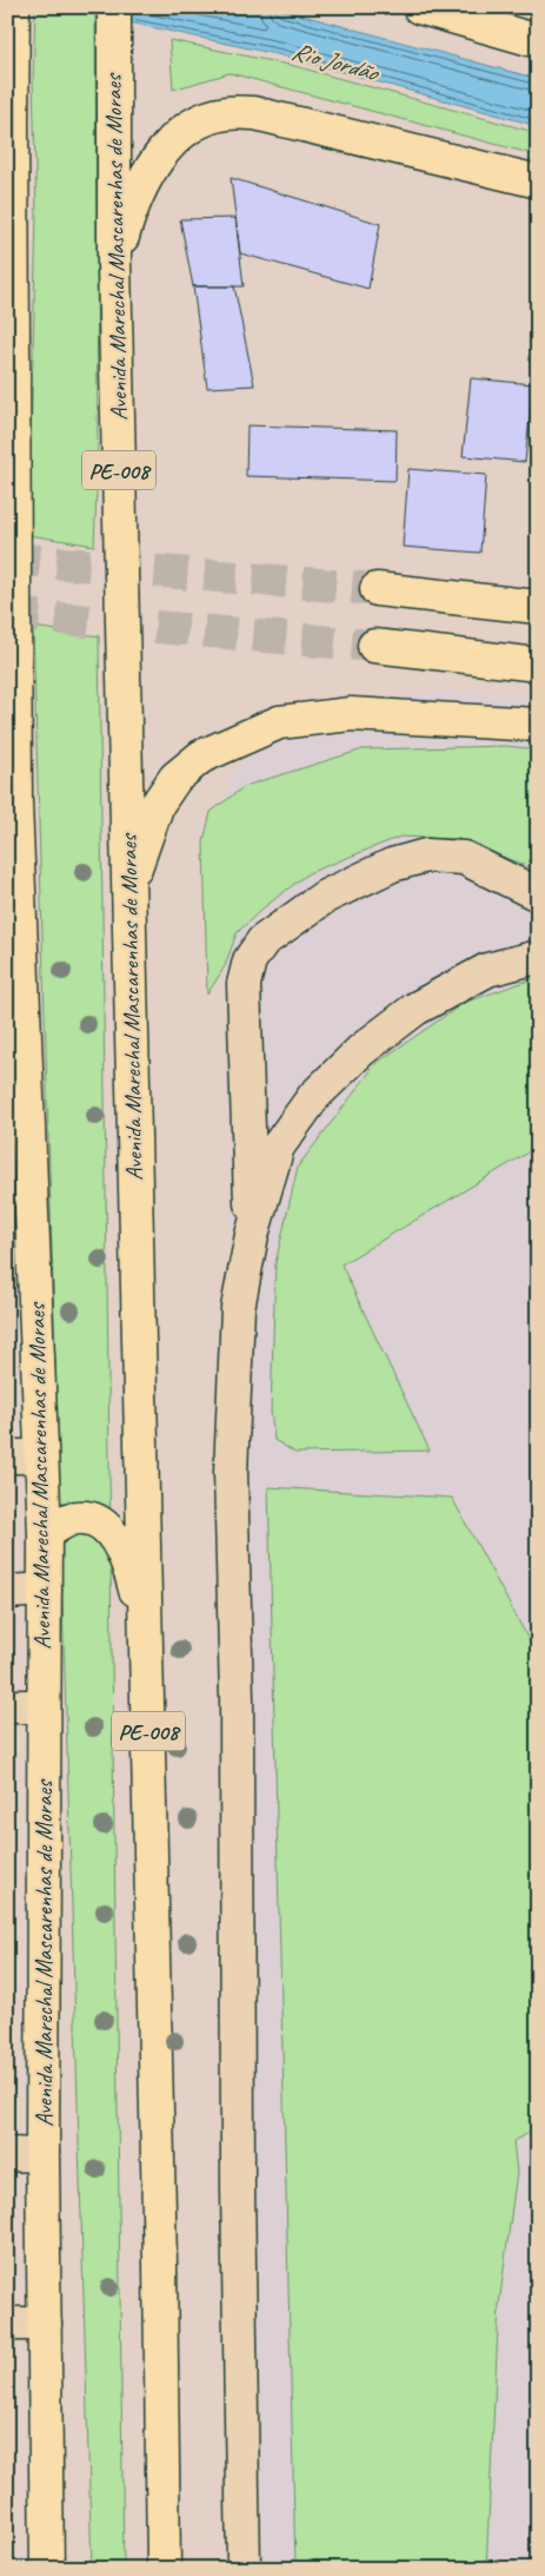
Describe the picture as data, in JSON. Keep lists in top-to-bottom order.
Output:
{
  "streets": {
    "main road": ["Avenida Marechal Mascarenhas de Moraes", "PE-008"]
  },
  "water": ["Rio Jordão"]
}
